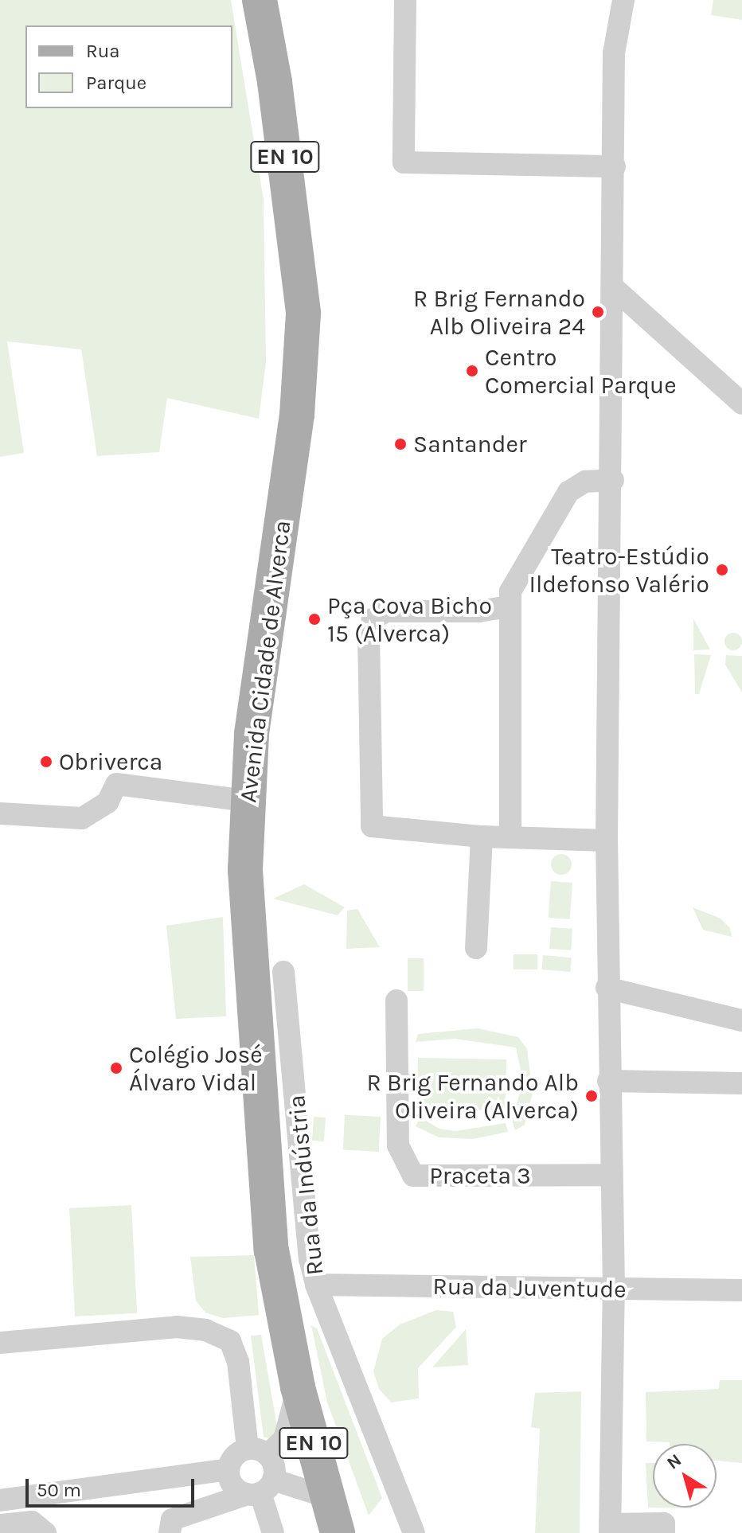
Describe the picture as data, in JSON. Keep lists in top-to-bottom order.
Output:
{
  "streets": {
    "main road": ["EN 10", "Avenida Cidade de Alverca"],
    "street": ["Praceta 3", "Rua da Indústria", "Rua da Juventude"]
  },
  "crossings": [
    ["Rua da Indústria", "Rua da Juventude"]
  ],
  "places": [
    "R Brig Fernando Alb Oliveira 24",
    "Centro Comercial Parque",
    "Santander",
    "Teatro-Estúdio Ildefonso Valério",
    "Pça Cova Bicho 15 (Alverca)",
    "Obriverca",
    "Colégio José Álvaro Vidal",
    "R Brig Fernando Alb Oliveira (Alverca)"
  ],
  "legend": ["Rua", "Parque"],
  "scale_bar": "50 m",
  "north": "top left"
}
